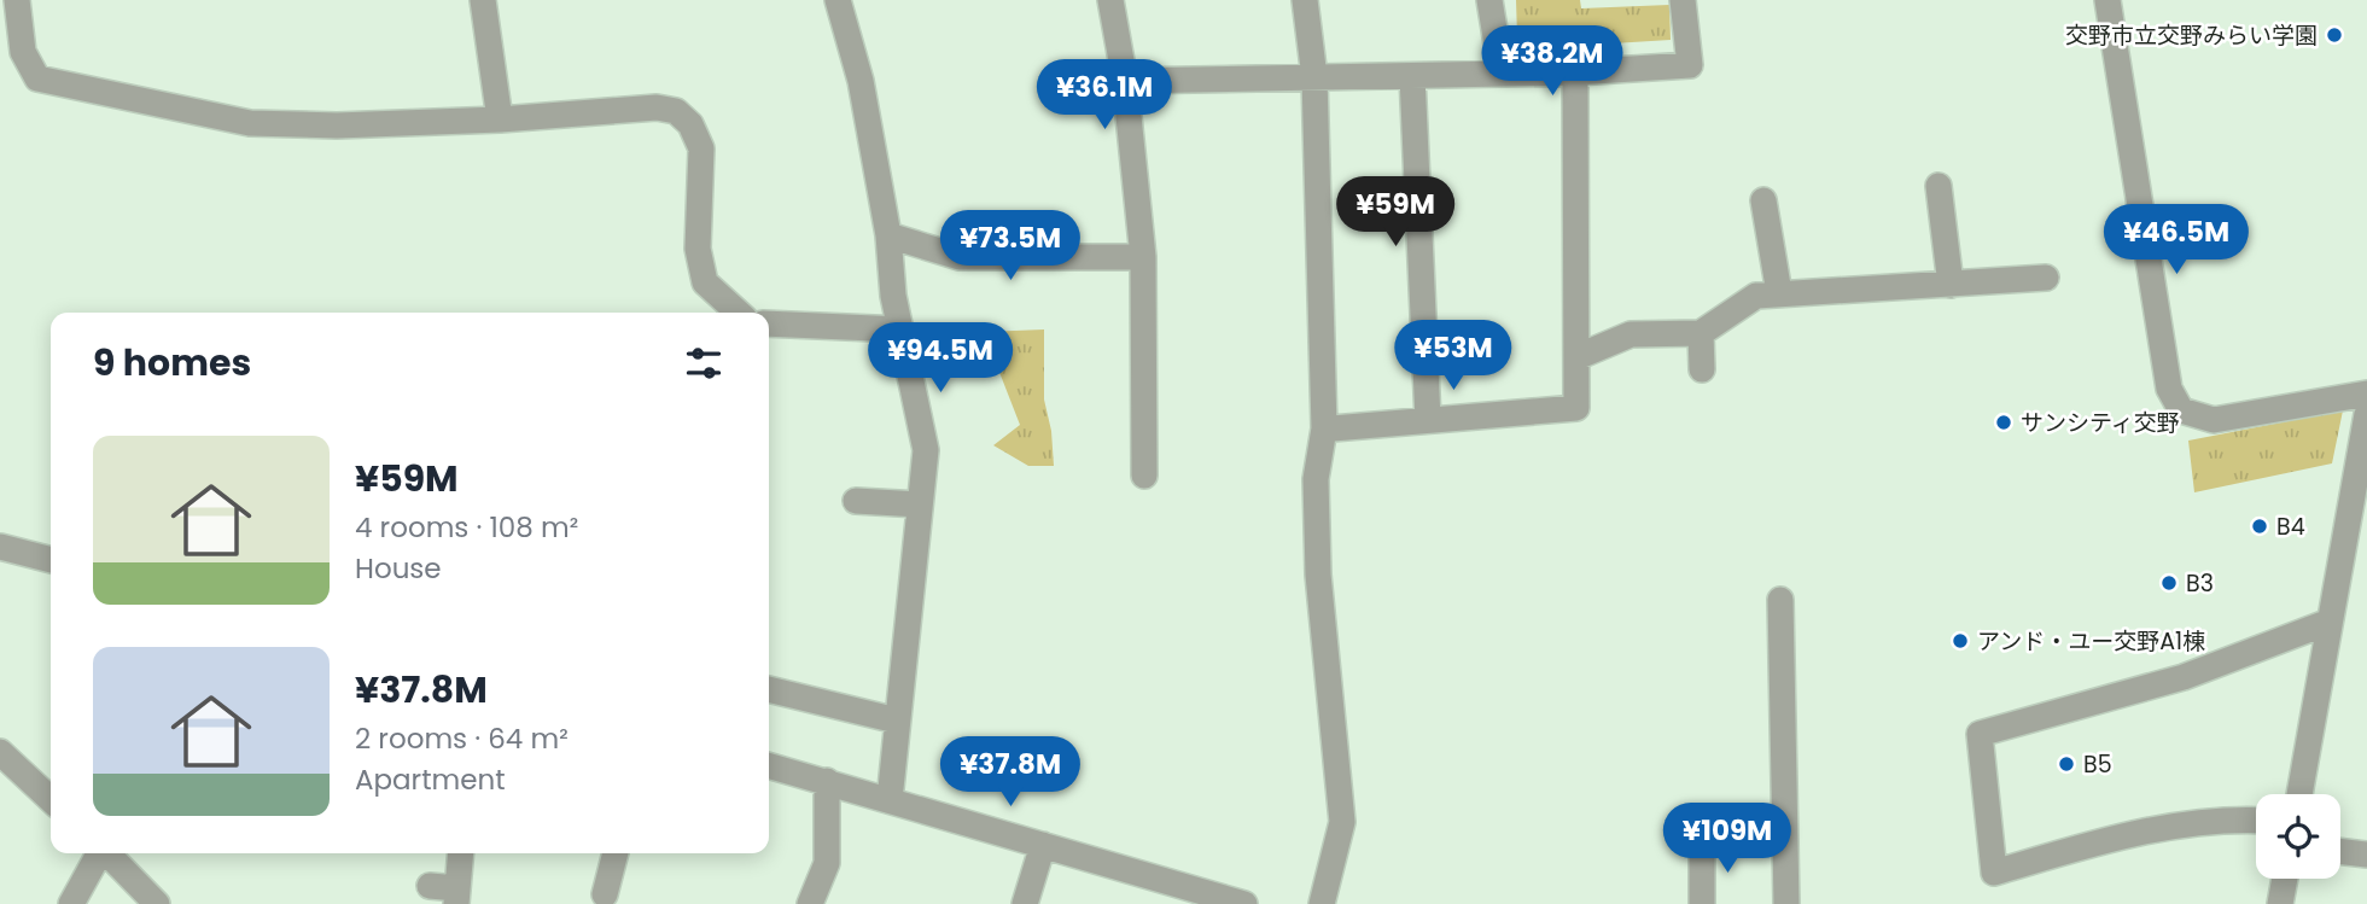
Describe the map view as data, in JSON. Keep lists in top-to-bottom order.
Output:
{
  "places": [
    "交野市立交野みらい学園",
    "サンシティ交野",
    "B4",
    "B3",
    "アンド・ユー交野A1棟",
    "B5"
  ],
  "page": {
    "price": [
      "¥38.2M",
      "¥36.1M",
      "¥59M",
      "¥46.5M",
      "¥73.5M",
      "¥53M",
      "¥94.5M",
      "¥37.8M",
      "¥109M"
    ],
    "heading": "9 homes",
    "list": [
      {
        "name": "¥59M",
        "note": "4 rooms · 108 m² · House"
      },
      {
        "name": "¥37.8M",
        "note": "2 rooms · 64 m² · Apartment"
      }
    ]
  }
}
